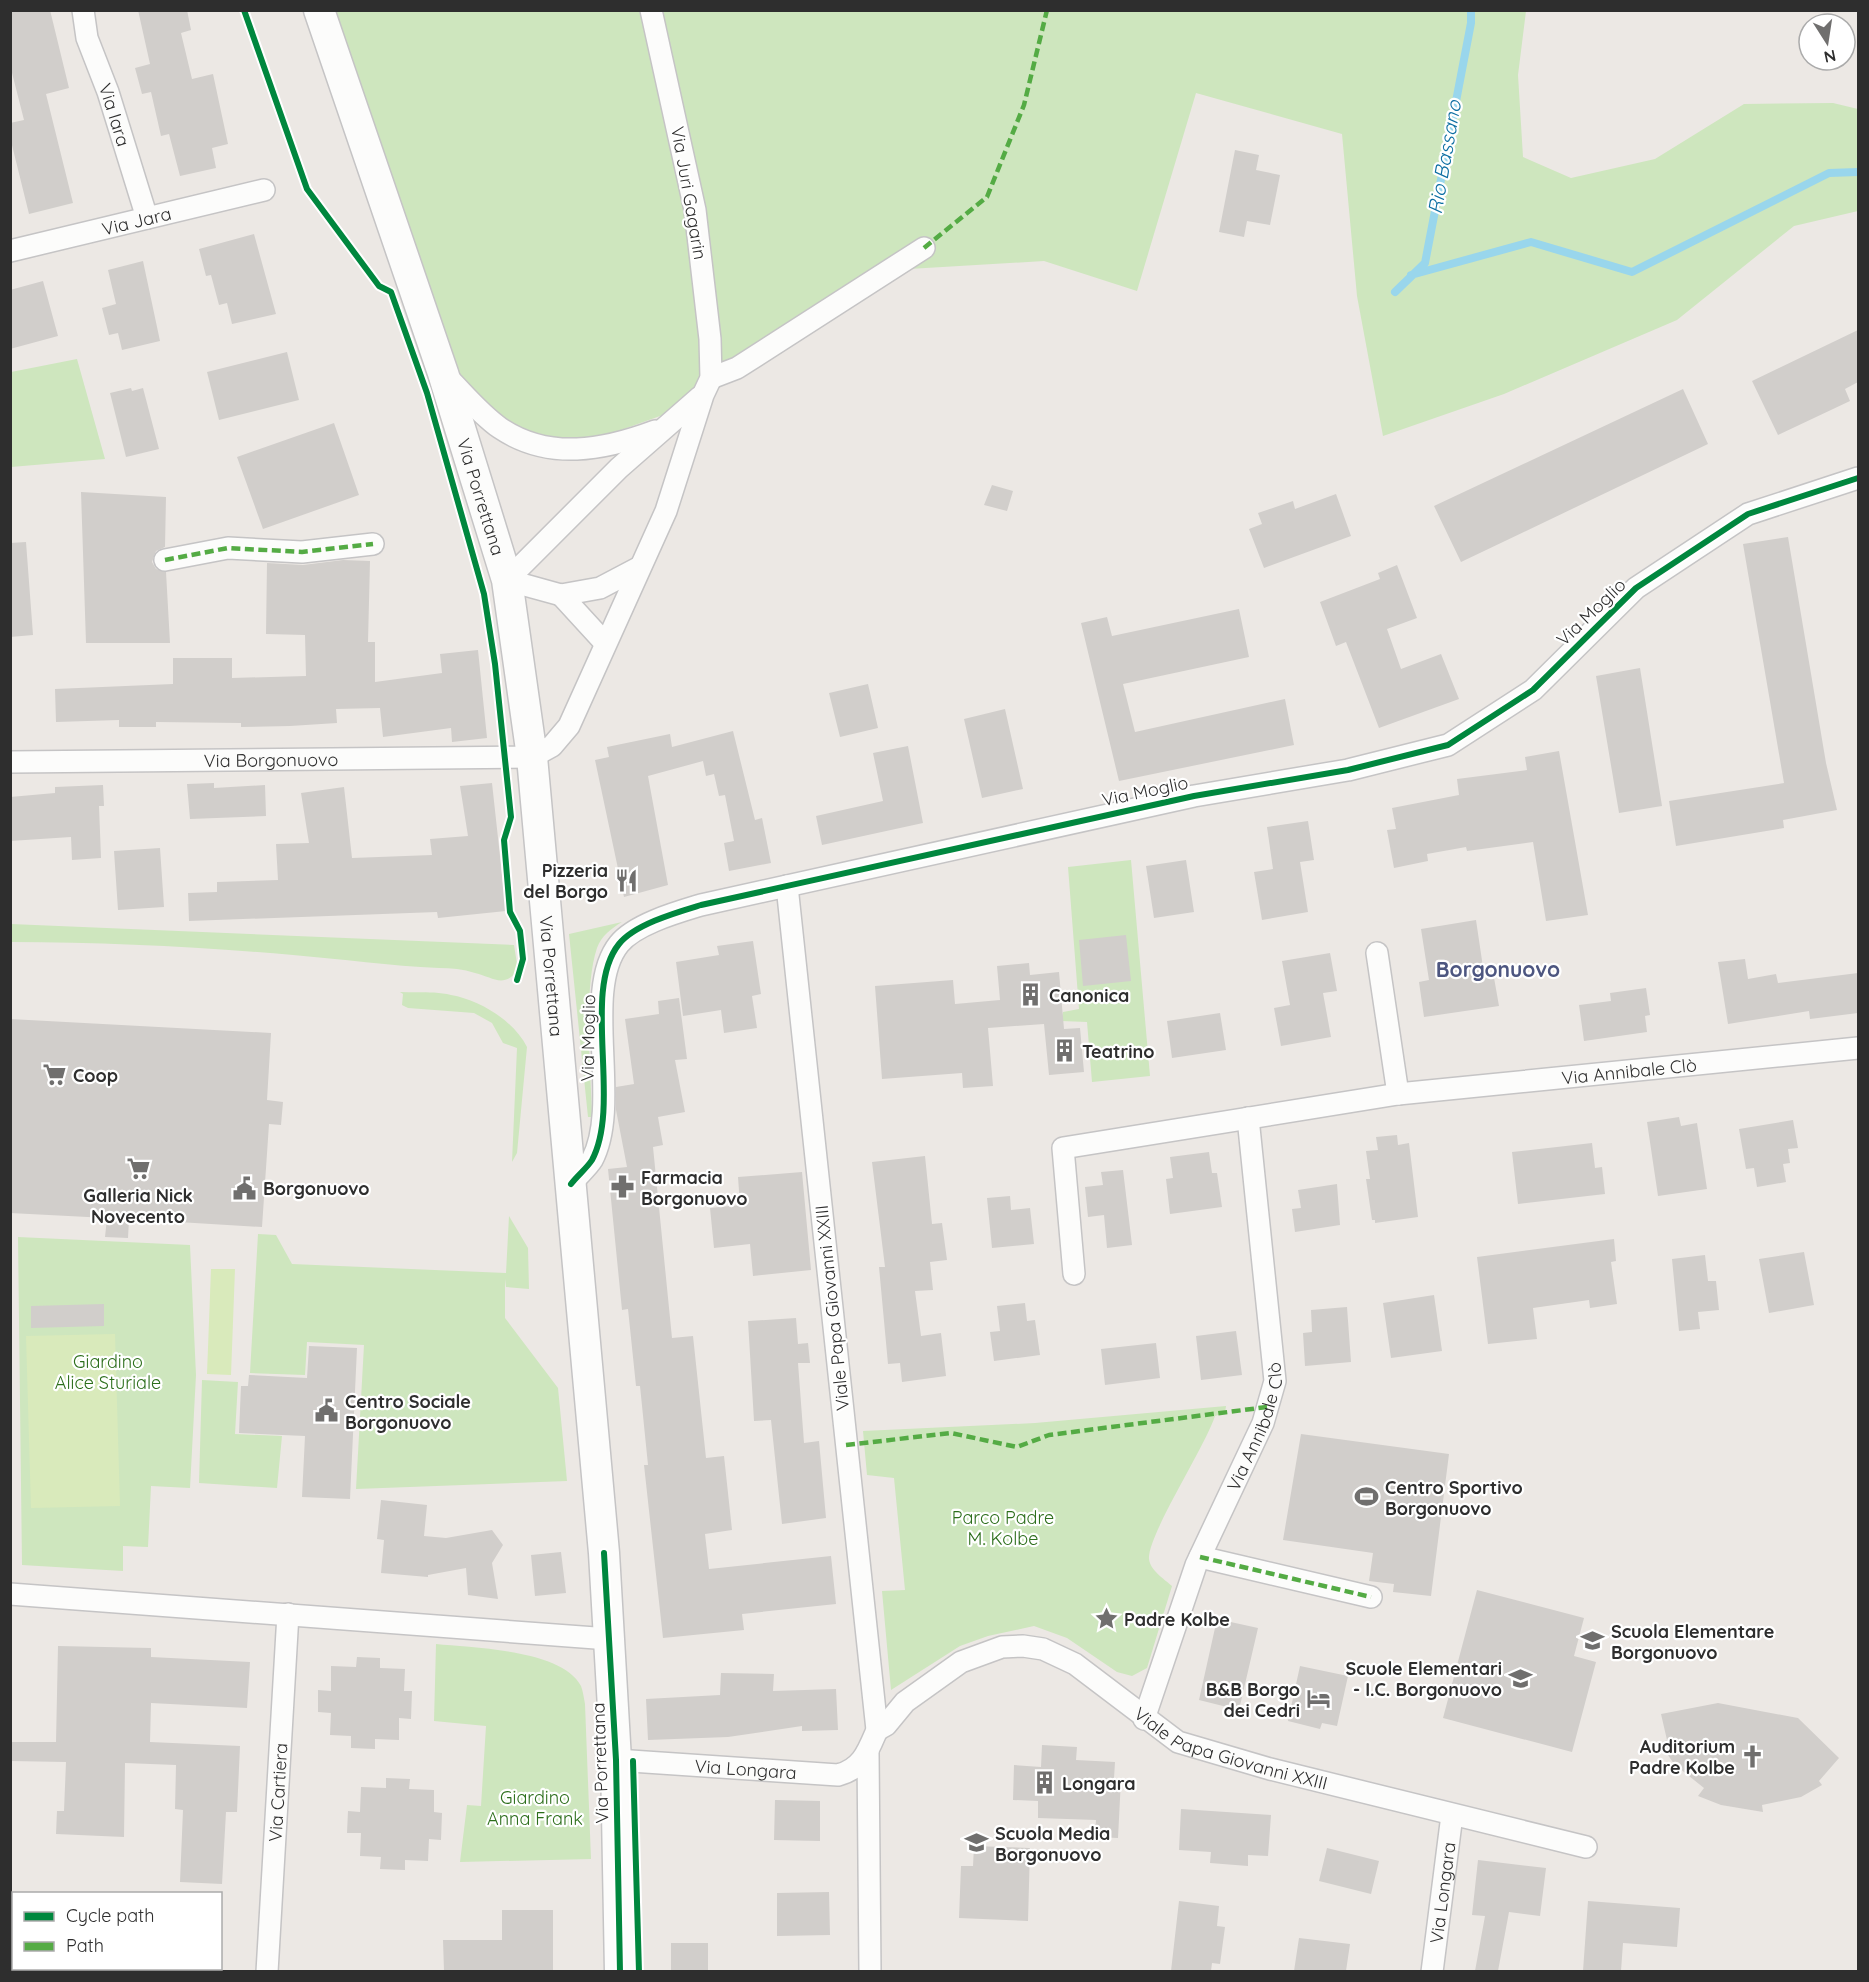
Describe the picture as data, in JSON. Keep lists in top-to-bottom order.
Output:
{
  "streets": {
    "main road": ["Via Porrettana"],
    "street": [
      "Via Iara",
      "Via Juri Gagarin",
      "Via Jara",
      "Via Moglio",
      "Via Borgonuovo",
      "Via Annibale Clò",
      "Viale Papa Giovanni XXIII",
      "Via Longara",
      "Via Cartiera"
    ]
  },
  "crossings": [
    ["Via Iara", "Via Jara"],
    ["Via Juri Gagarin", "Via Porrettana"],
    ["Via Juri Gagarin", "Via Borgonuovo"],
    ["Via Porrettana", "Via Moglio"],
    ["Via Porrettana", "Via Borgonuovo"],
    ["Via Porrettana", "Via Longara"],
    ["Via Moglio", "Viale Papa Giovanni XXIII"],
    ["Via Annibale Clò", "Viale Papa Giovanni XXIII"],
    ["Viale Papa Giovanni XXIII", "Via Longara"]
  ],
  "districts": ["Borgonuovo"],
  "water": ["Rio Bassano"],
  "parks": ["Giardino Alice Sturiale", "Parco Padre M. Kolbe", "Giardino Anna Frank"],
  "places": {
    "restaurant": ["Pizzeria del Borgo"],
    "building": ["Canonica", "Teatrino", "Longara"],
    "supermarket": ["Coop", "Galleria Nick Novecento"],
    "pharmacy": ["Farmacia Borgonuovo"],
    "public building": ["Borgonuovo", "Centro Sociale Borgonuovo"],
    "sports": ["Centro Sportivo Borgonuovo"],
    "place": ["Padre Kolbe"],
    "school or university": ["Scuola Elementare Borgonuovo", "Scuole Elementari - I.C. Borgonuovo", "Scuola Media Borgonuovo"],
    "hotel": ["B&B Borgo dei Cedri"],
    "church": ["Auditorium Padre Kolbe"]
  },
  "legend": ["Cycle path", "Path"],
  "north": "bottom"
}
